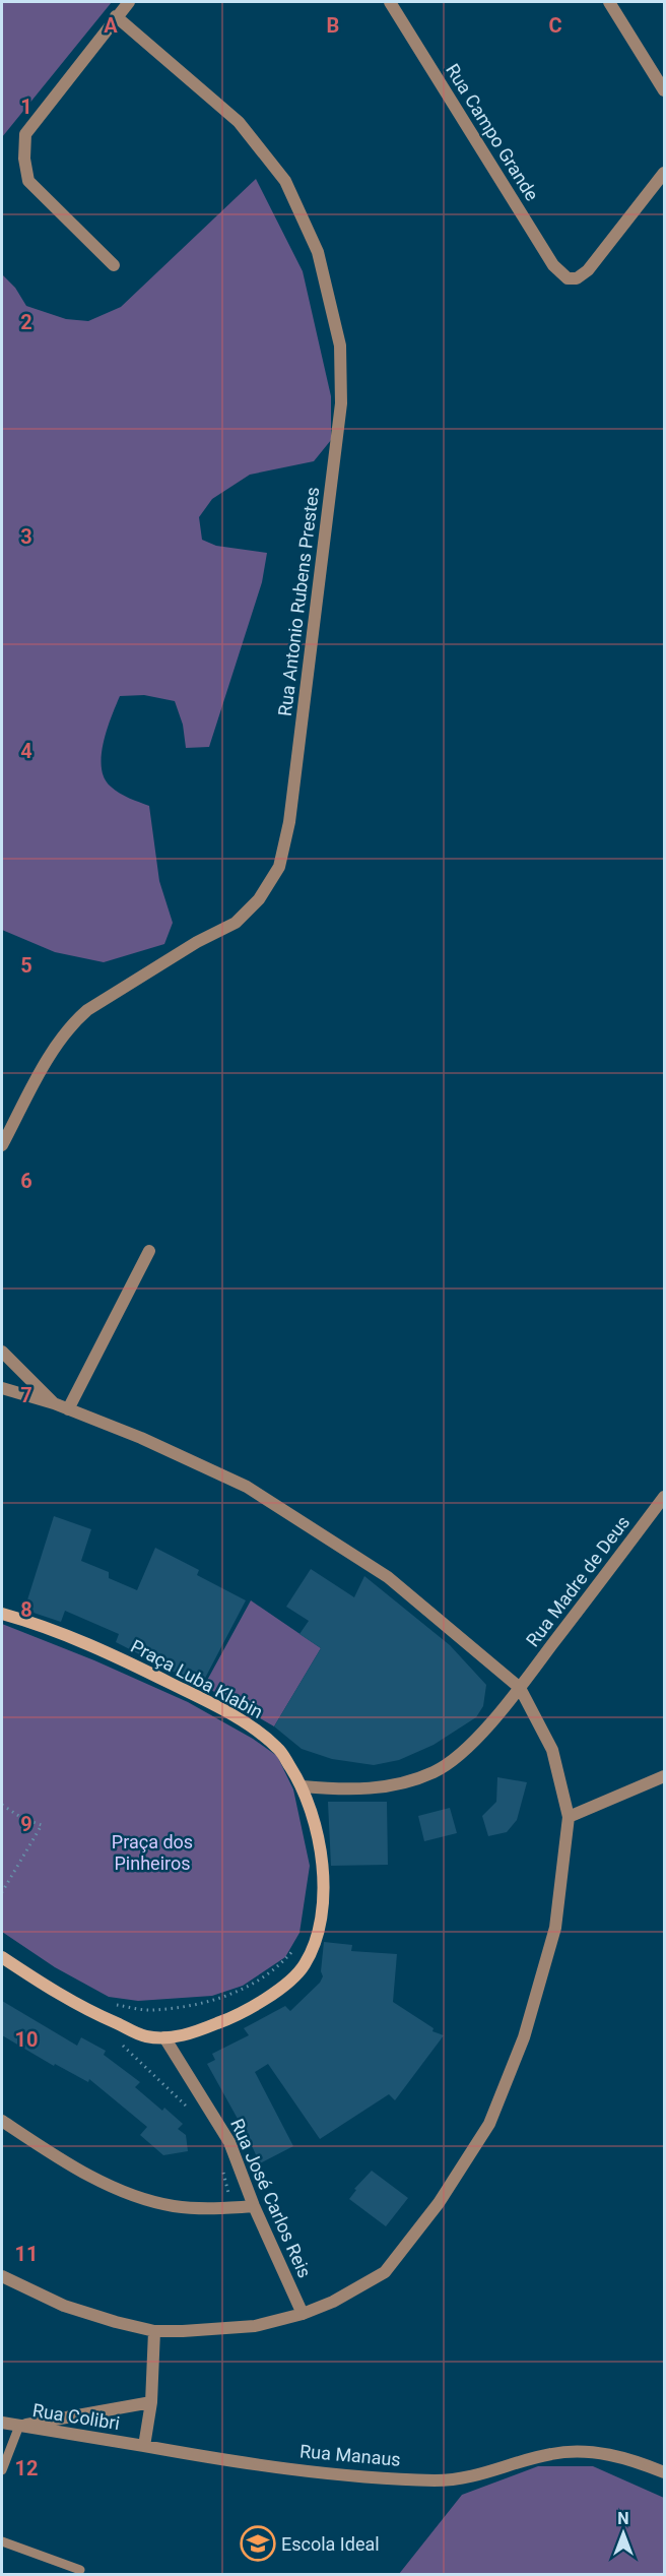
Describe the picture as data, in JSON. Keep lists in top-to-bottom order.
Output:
{
  "streets": {
    "main road": ["Praça Luba Klabin"],
    "street": [
      "Rua Campo Grande",
      "Rua Antonio Rubens Prestes",
      "Rua Madre de Deus",
      "Rua José Carlos Reis",
      "Rua Colibri",
      "Rua Manaus"
    ]
  },
  "crossings": [
    ["Rua Madre de Deus", "Praça Luba Klabin"],
    ["Praça Luba Klabin", "Rua José Carlos Reis"],
    ["Rua Colibri", "Rua Manaus"]
  ],
  "parks": ["Praça dos Pinheiros"],
  "places": {
    "school or university": ["Escola Ideal"]
  },
  "north": "top",
  "grid": {
    "columns": ["A", "B", "C"],
    "rows": [
      "1",
      "2",
      "3",
      "4",
      "5",
      "6",
      "7",
      "8",
      "9",
      "10",
      "11",
      "12"
    ]
  }
}
